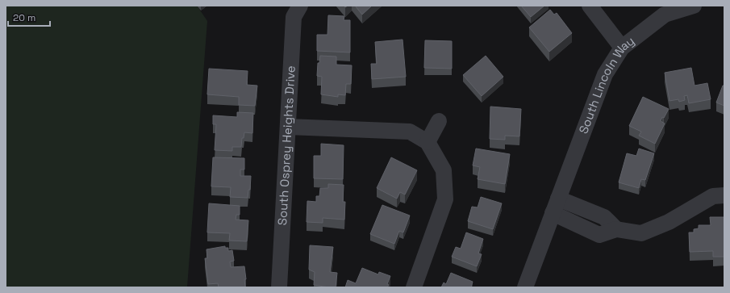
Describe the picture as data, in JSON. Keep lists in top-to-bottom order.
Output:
{
  "streets": {
    "street": ["South Lincoln Way", "South Osprey Heights Drive"]
  },
  "scale_bar": "20 m"
}
